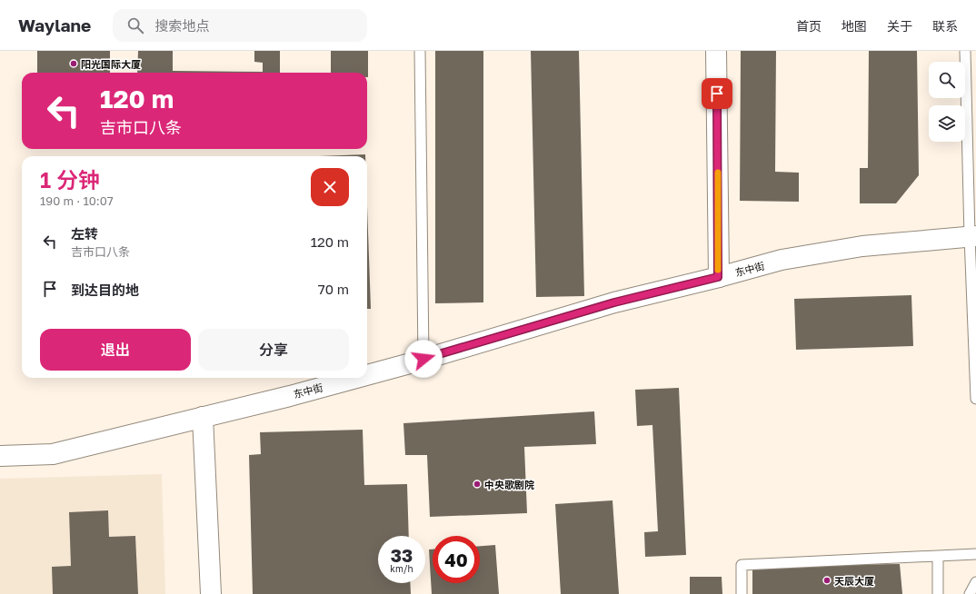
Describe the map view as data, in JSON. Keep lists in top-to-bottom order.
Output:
{
  "streets": {
    "street": ["东中街"]
  },
  "places": ["阳光国际大厦", "中央歌剧院", "天辰大厦"],
  "page": {
    "header": "Waylane",
    "search": "搜索地点",
    "nav": [
      "首页",
      "地图",
      "关于",
      "联系"
    ],
    "turn": ["120 m", "吉市口八条"],
    "heading": ["1 分钟", "190 m · 10:07"],
    "list": [
      {
        "name": "左转",
        "note": "吉市口八条",
        "value": "120 m"
      },
      {
        "name": "到达目的地",
        "value": "70 m"
      }
    ],
    "buttons": ["退出", "分享"],
    "speed": "33 km/h",
    "limit": "40"
  }
}
